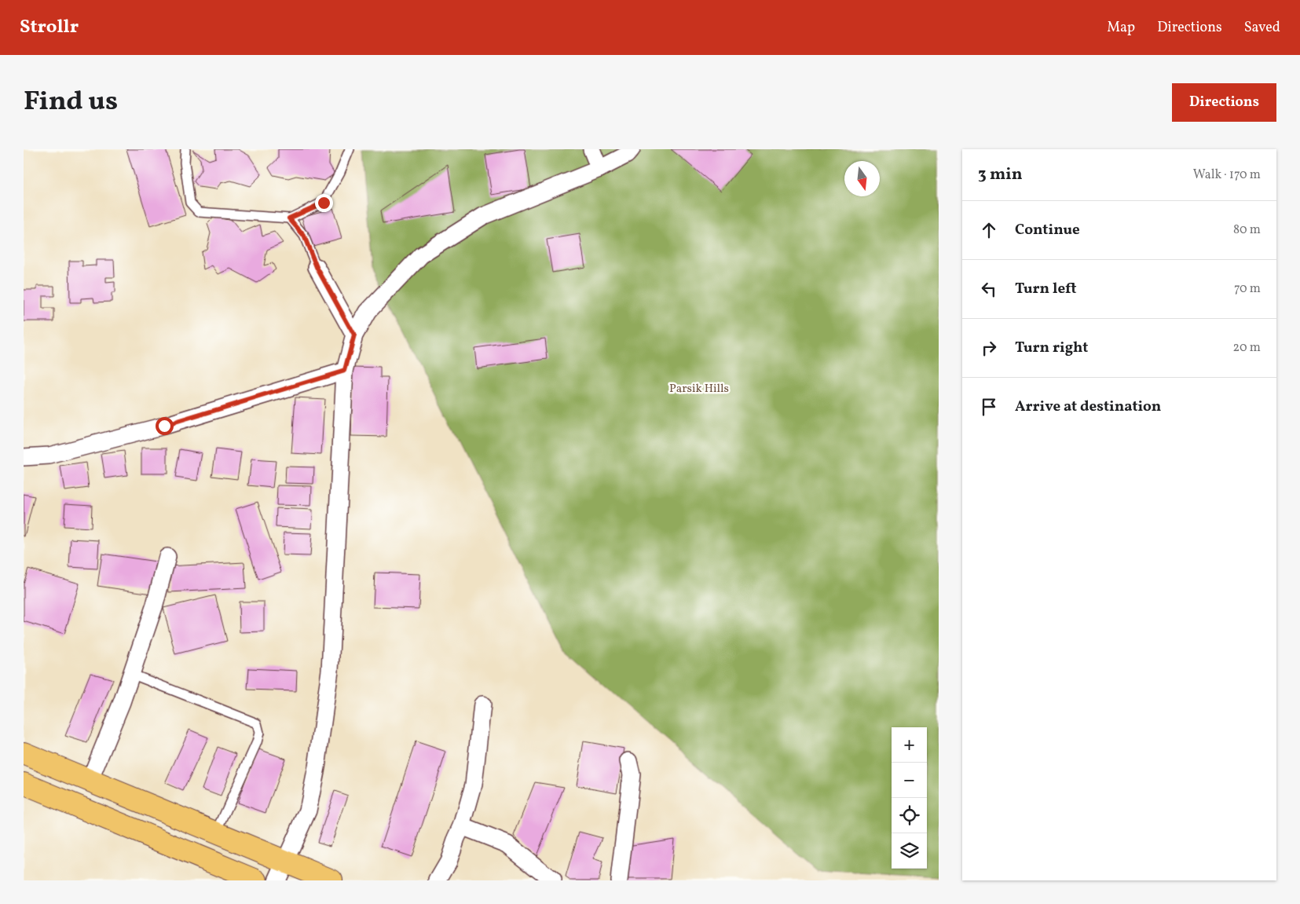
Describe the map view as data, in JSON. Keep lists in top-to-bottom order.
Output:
{
  "parks": ["Parsik Hills"],
  "north": "bottom",
  "page": {
    "header": "Strollr",
    "nav": ["Map", "Directions", "Saved"],
    "title": "Find us",
    "buttons": "Directions",
    "heading": ["3 min", "Walk · 170 m"],
    "list": [
      ["Continue", "80 m"],
      ["Turn left", "70 m"],
      ["Turn right", "20 m"],
      "Arrive at destination"
    ],
    "map_buttons": ["+", "−"]
  }
}
